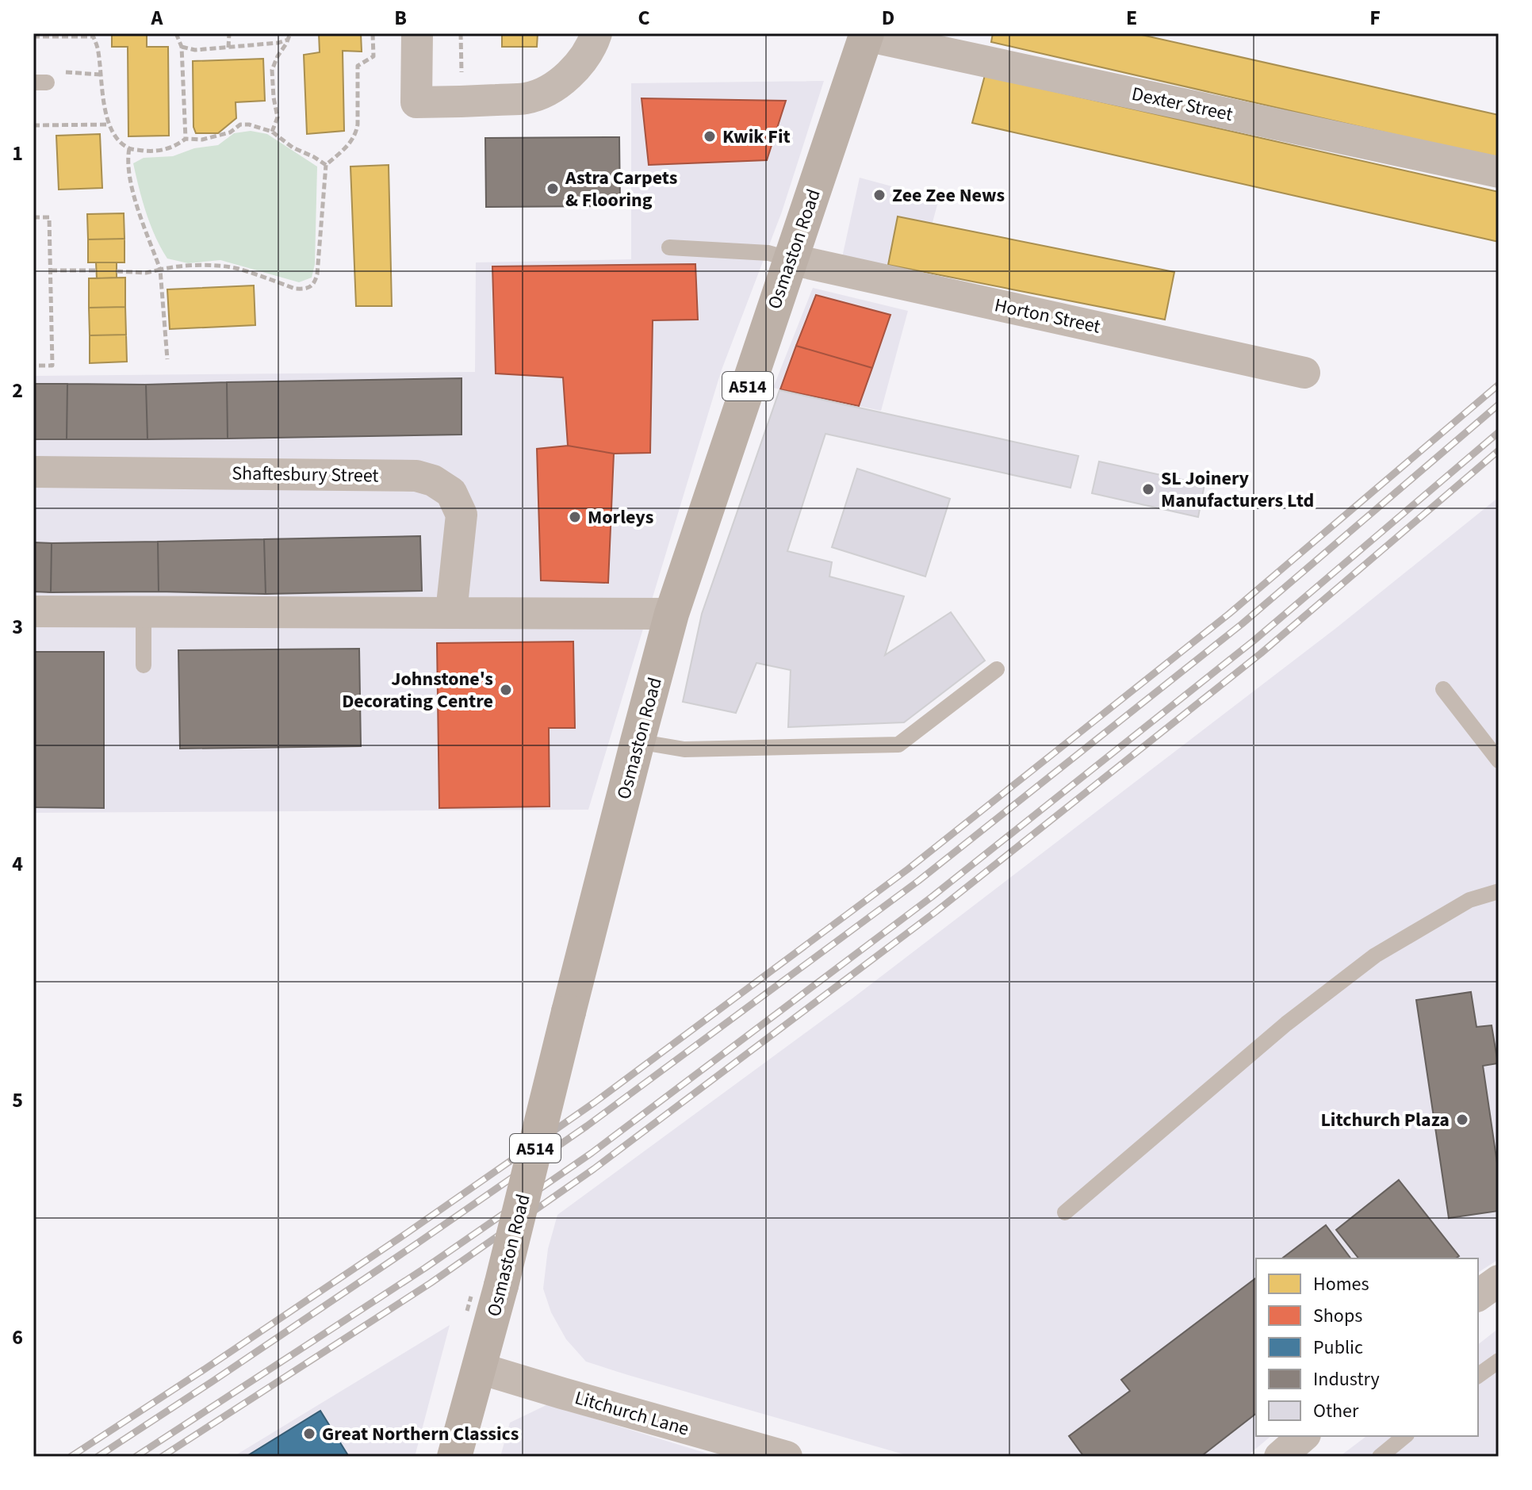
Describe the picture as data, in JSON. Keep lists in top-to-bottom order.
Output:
{
  "streets": {
    "main road": ["Osmaston Road", "A514"],
    "street": [
      "Dexter Street",
      "Horton Street",
      "Shaftesbury Street",
      "Litchurch Lane"
    ]
  },
  "crossings": [
    ["Dexter Street", "Osmaston Road"],
    ["Osmaston Road", "Horton Street"],
    ["Osmaston Road", "Litchurch Lane"]
  ],
  "places": [
    "Kwik Fit",
    "Astra Carpets & Flooring",
    "Zee Zee News",
    "SL Joinery Manufacturers Ltd",
    "Morleys",
    "Johnstone's Decorating Centre",
    "Litchurch Plaza",
    "Great Northern Classics"
  ],
  "legend": [
    "Homes",
    "Shops",
    "Public",
    "Industry",
    "Other"
  ],
  "grid": {
    "columns": [
      "A",
      "B",
      "C",
      "D",
      "E",
      "F"
    ],
    "rows": [
      "1",
      "2",
      "3",
      "4",
      "5",
      "6"
    ]
  }
}
